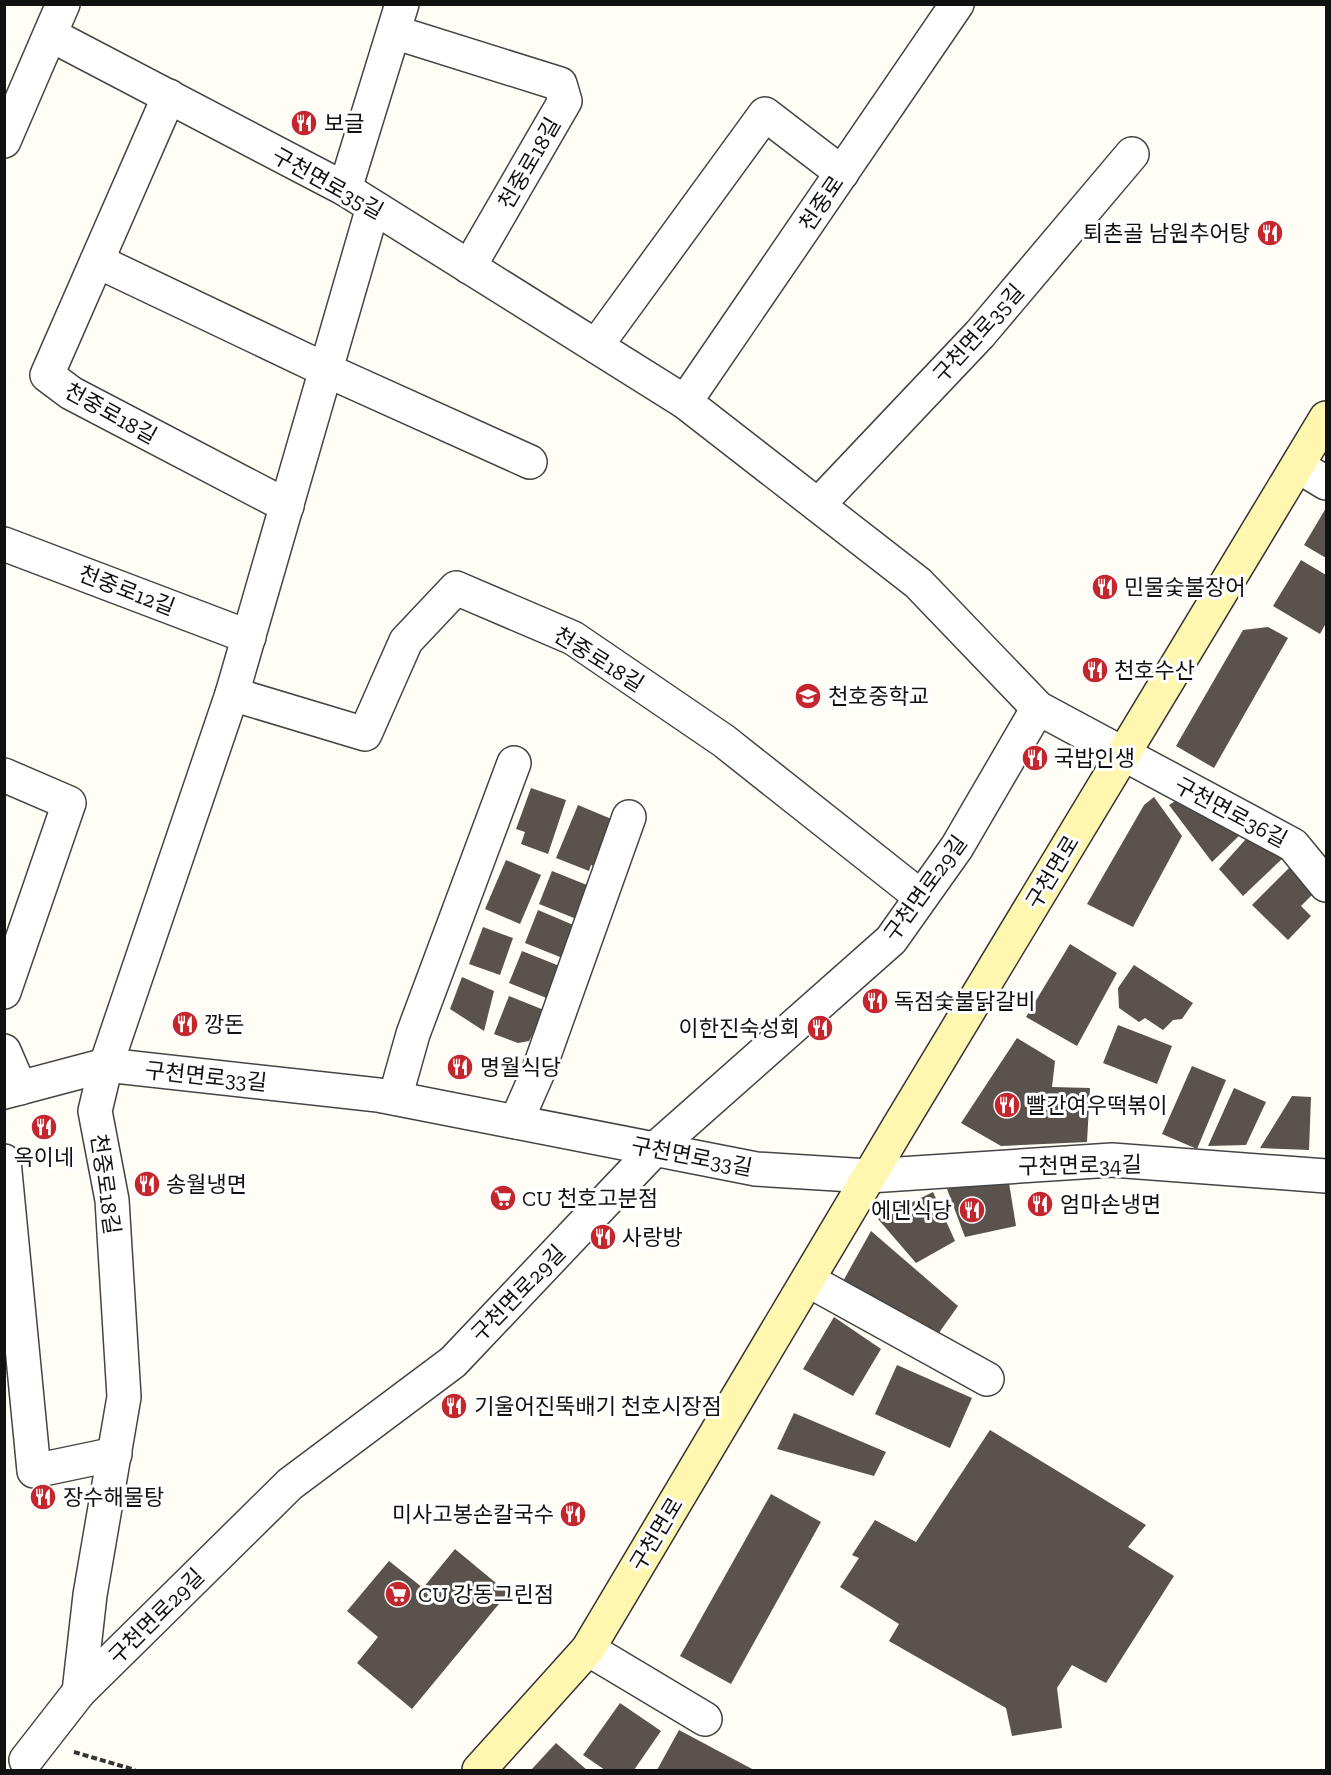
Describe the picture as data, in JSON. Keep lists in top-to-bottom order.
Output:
{
  "streets": {
    "main road": ["구천면로"],
    "street": [
      "천중로18길",
      "구천면로35길",
      "천중로",
      "천중로12길",
      "구천면로36길",
      "구천면로29길",
      "구천면로33길",
      "구천면로34길"
    ]
  },
  "crossings": [
    ["천중로18길", "구천면로35길"],
    ["천중로18길", "천중로12길"],
    ["천중로18길", "구천면로29길"],
    ["천중로18길", "구천면로33길"],
    ["구천면로35길", "천중로"],
    ["구천면로35길", "구천면로36길"],
    ["구천면로35길", "구천면로"],
    ["구천면로35길", "구천면로29길"],
    ["구천면로36길", "구천면로"],
    ["구천면로", "구천면로33길"],
    ["구천면로", "구천면로34길"],
    ["구천면로29길", "구천면로33길"],
    ["구천면로33길", "구천면로34길"]
  ],
  "places": {
    "restaurant": [
      "보글",
      "퇴촌골 남원추어탕",
      "민물숯불장어",
      "천호수산",
      "국밥인생",
      "독점숯불닭갈비",
      "깡돈",
      "이한진숙성회",
      "명월식당",
      "빨간여우떡볶이",
      "옥이네",
      "송월냉면",
      "엄마손냉면",
      "에덴식당",
      "사랑방",
      "기울어진뚝배기 천호시장점",
      "장수해물탕",
      "미사고봉손칼국수"
    ],
    "school or university": ["천호중학교"],
    "supermarket": ["CU 천호고분점", "CU 강동그린점"]
  }
}
